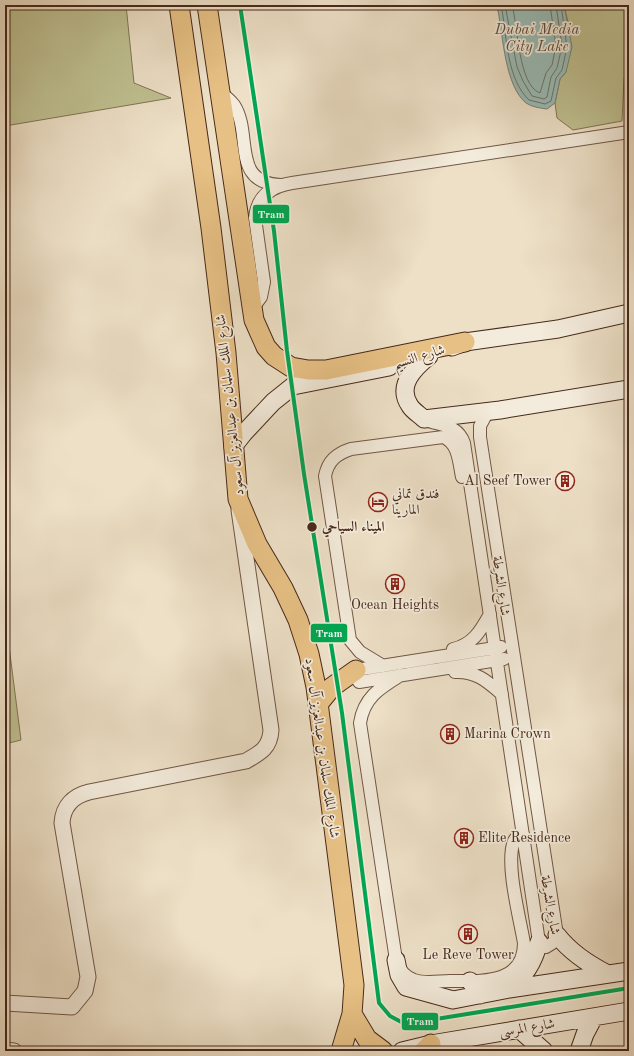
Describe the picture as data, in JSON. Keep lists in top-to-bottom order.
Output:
{
  "streets": {
    "main road": ["شارع النسيم", "شارع الملك سلمان بن عبدالعزيز آل سعود", "شارع المرسى"],
    "street": ["شارع الشرطة"]
  },
  "crossings": [
    ["شارع النسيم", "شارع الملك سلمان بن عبدالعزيز آل سعود"]
  ],
  "water": ["Dubai Media City Lake"],
  "places": {
    "building": [
      "Al Seef Tower",
      "Ocean Heights",
      "Marina Crown",
      "Elite Residence",
      "Le Reve Tower"
    ],
    "hotel": ["فندق تماني المارينا"],
    "other": ["الميناء السياحي"]
  },
  "lines": ["transit line Tram"]
}
